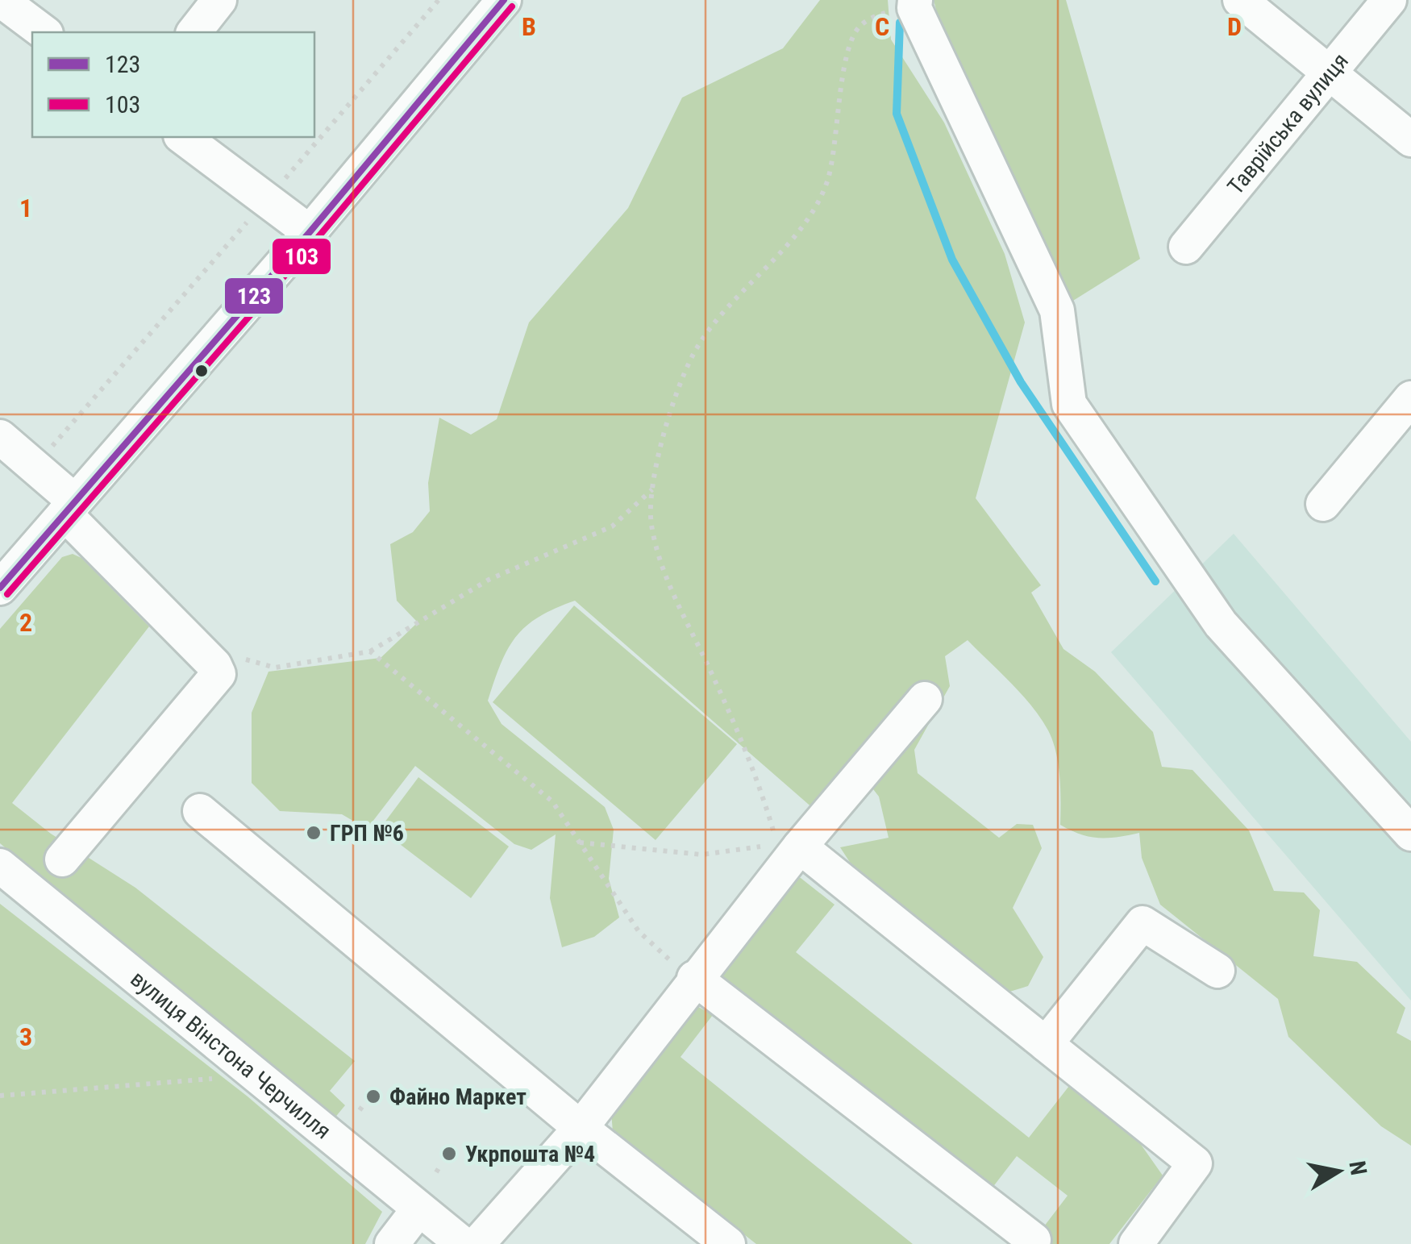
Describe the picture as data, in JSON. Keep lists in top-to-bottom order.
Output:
{
  "streets": {
    "street": ["Таврійська вулиця", "вулиця Вінстона Черчилля"]
  },
  "places": ["ГРП №6", "Файно Маркет", "Укрпошта №4"],
  "lines": ["transit line 123", "transit line 103"],
  "legend": ["123", "103"],
  "north": "right",
  "grid": {
    "columns": ["B", "C", "D"],
    "rows": ["1", "2", "3"]
  }
}
